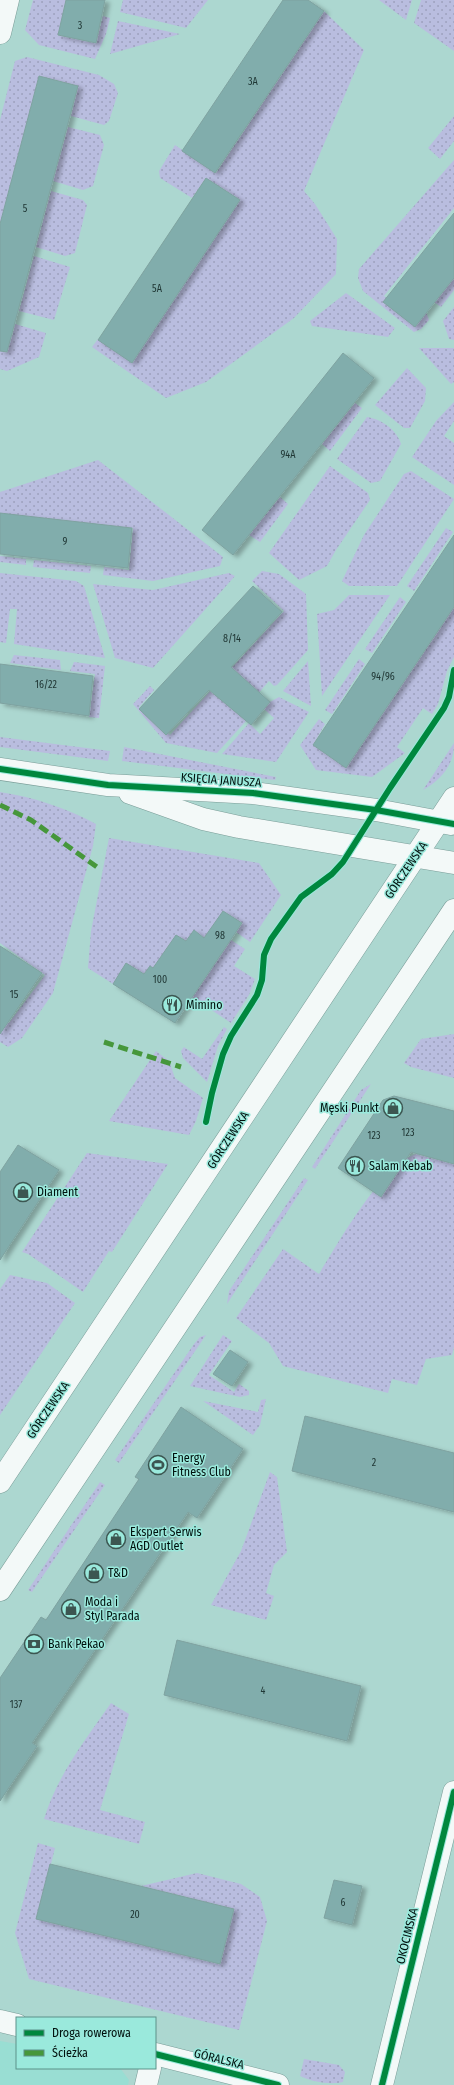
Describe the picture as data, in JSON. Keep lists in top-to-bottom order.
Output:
{
  "streets": {
    "main road": [
      "KSIĘCIA JANUSZA",
      "GÓRCZEWSKA",
      "OKOCIMSKA",
      "GÓRALSKA"
    ]
  },
  "crossings": [
    ["KSIĘCIA JANUSZA", "GÓRCZEWSKA"]
  ],
  "places": {
    "restaurant": ["Mimino", "Salam Kebab"],
    "shop": [
      "Męski Punkt",
      "Diament",
      "Ekspert Serwis AGD Outlet",
      "T&D",
      "Moda i Styl Parada"
    ],
    "sports": ["Energy Fitness Club"],
    "bank": ["Bank Pekao"]
  },
  "house_numbers": [
    "3",
    "3A",
    "5",
    "5A",
    "94A",
    "9",
    "8/14",
    "94/96",
    "16/22",
    "98",
    "100",
    "15",
    "123",
    "123",
    "2",
    "4",
    "137",
    "6",
    "20"
  ],
  "legend": ["Droga rowerowa", "Ścieżka"]
}
